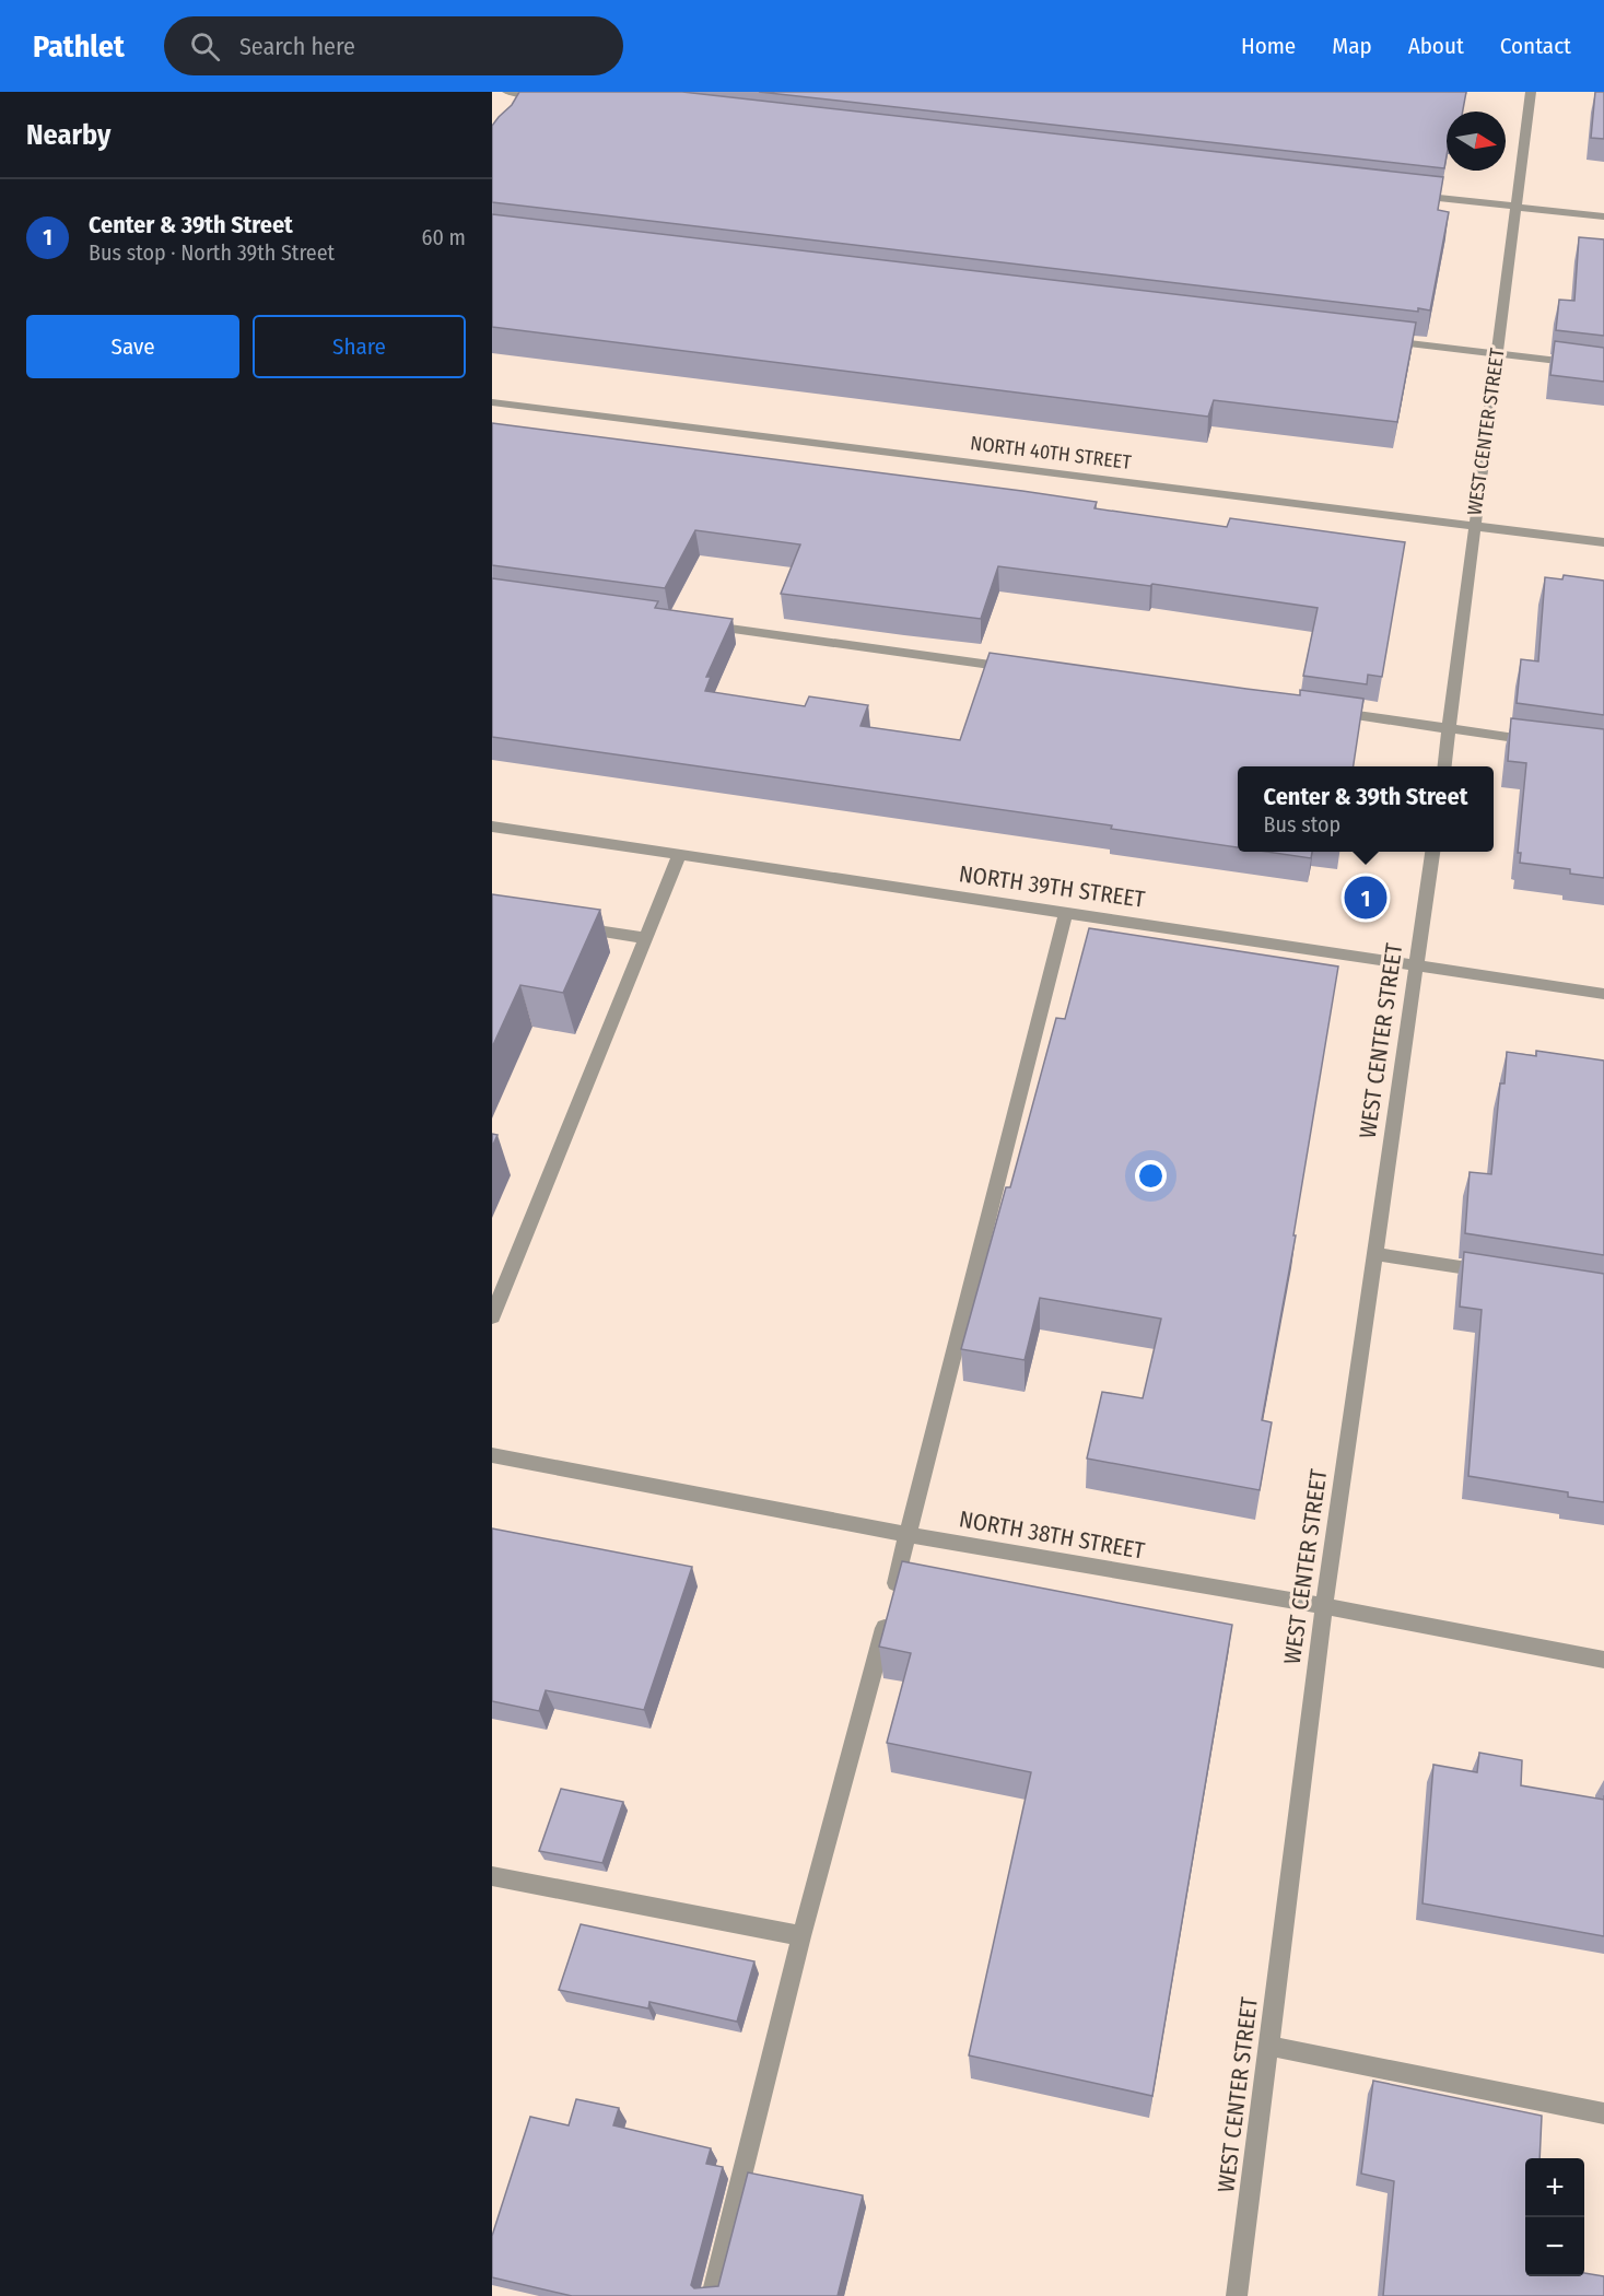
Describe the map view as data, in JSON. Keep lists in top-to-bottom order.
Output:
{
  "streets": {
    "street": [
      "WEST CENTER STREET",
      "NORTH 40TH STREET",
      "NORTH 39TH STREET",
      "NORTH 38TH STREET"
    ]
  },
  "crossings": [
    ["WEST CENTER STREET", "NORTH 40TH STREET"],
    ["WEST CENTER STREET", "NORTH 39TH STREET"],
    ["WEST CENTER STREET", "NORTH 38TH STREET"]
  ],
  "north": "right",
  "page": {
    "header": "Pathlet",
    "search": "Search here",
    "nav": [
      "Home",
      "Map",
      "About",
      "Contact"
    ],
    "heading": "Nearby",
    "list": [
      {
        "mark": "1",
        "name": "Center & 39th Street",
        "note": "Bus stop · North 39th Street",
        "value": "60 m"
      }
    ],
    "buttons": ["Save", "Share"],
    "popup": ["Center & 39th Street", "Bus stop"],
    "pins": "1",
    "map_buttons": ["+", "−"]
  }
}
